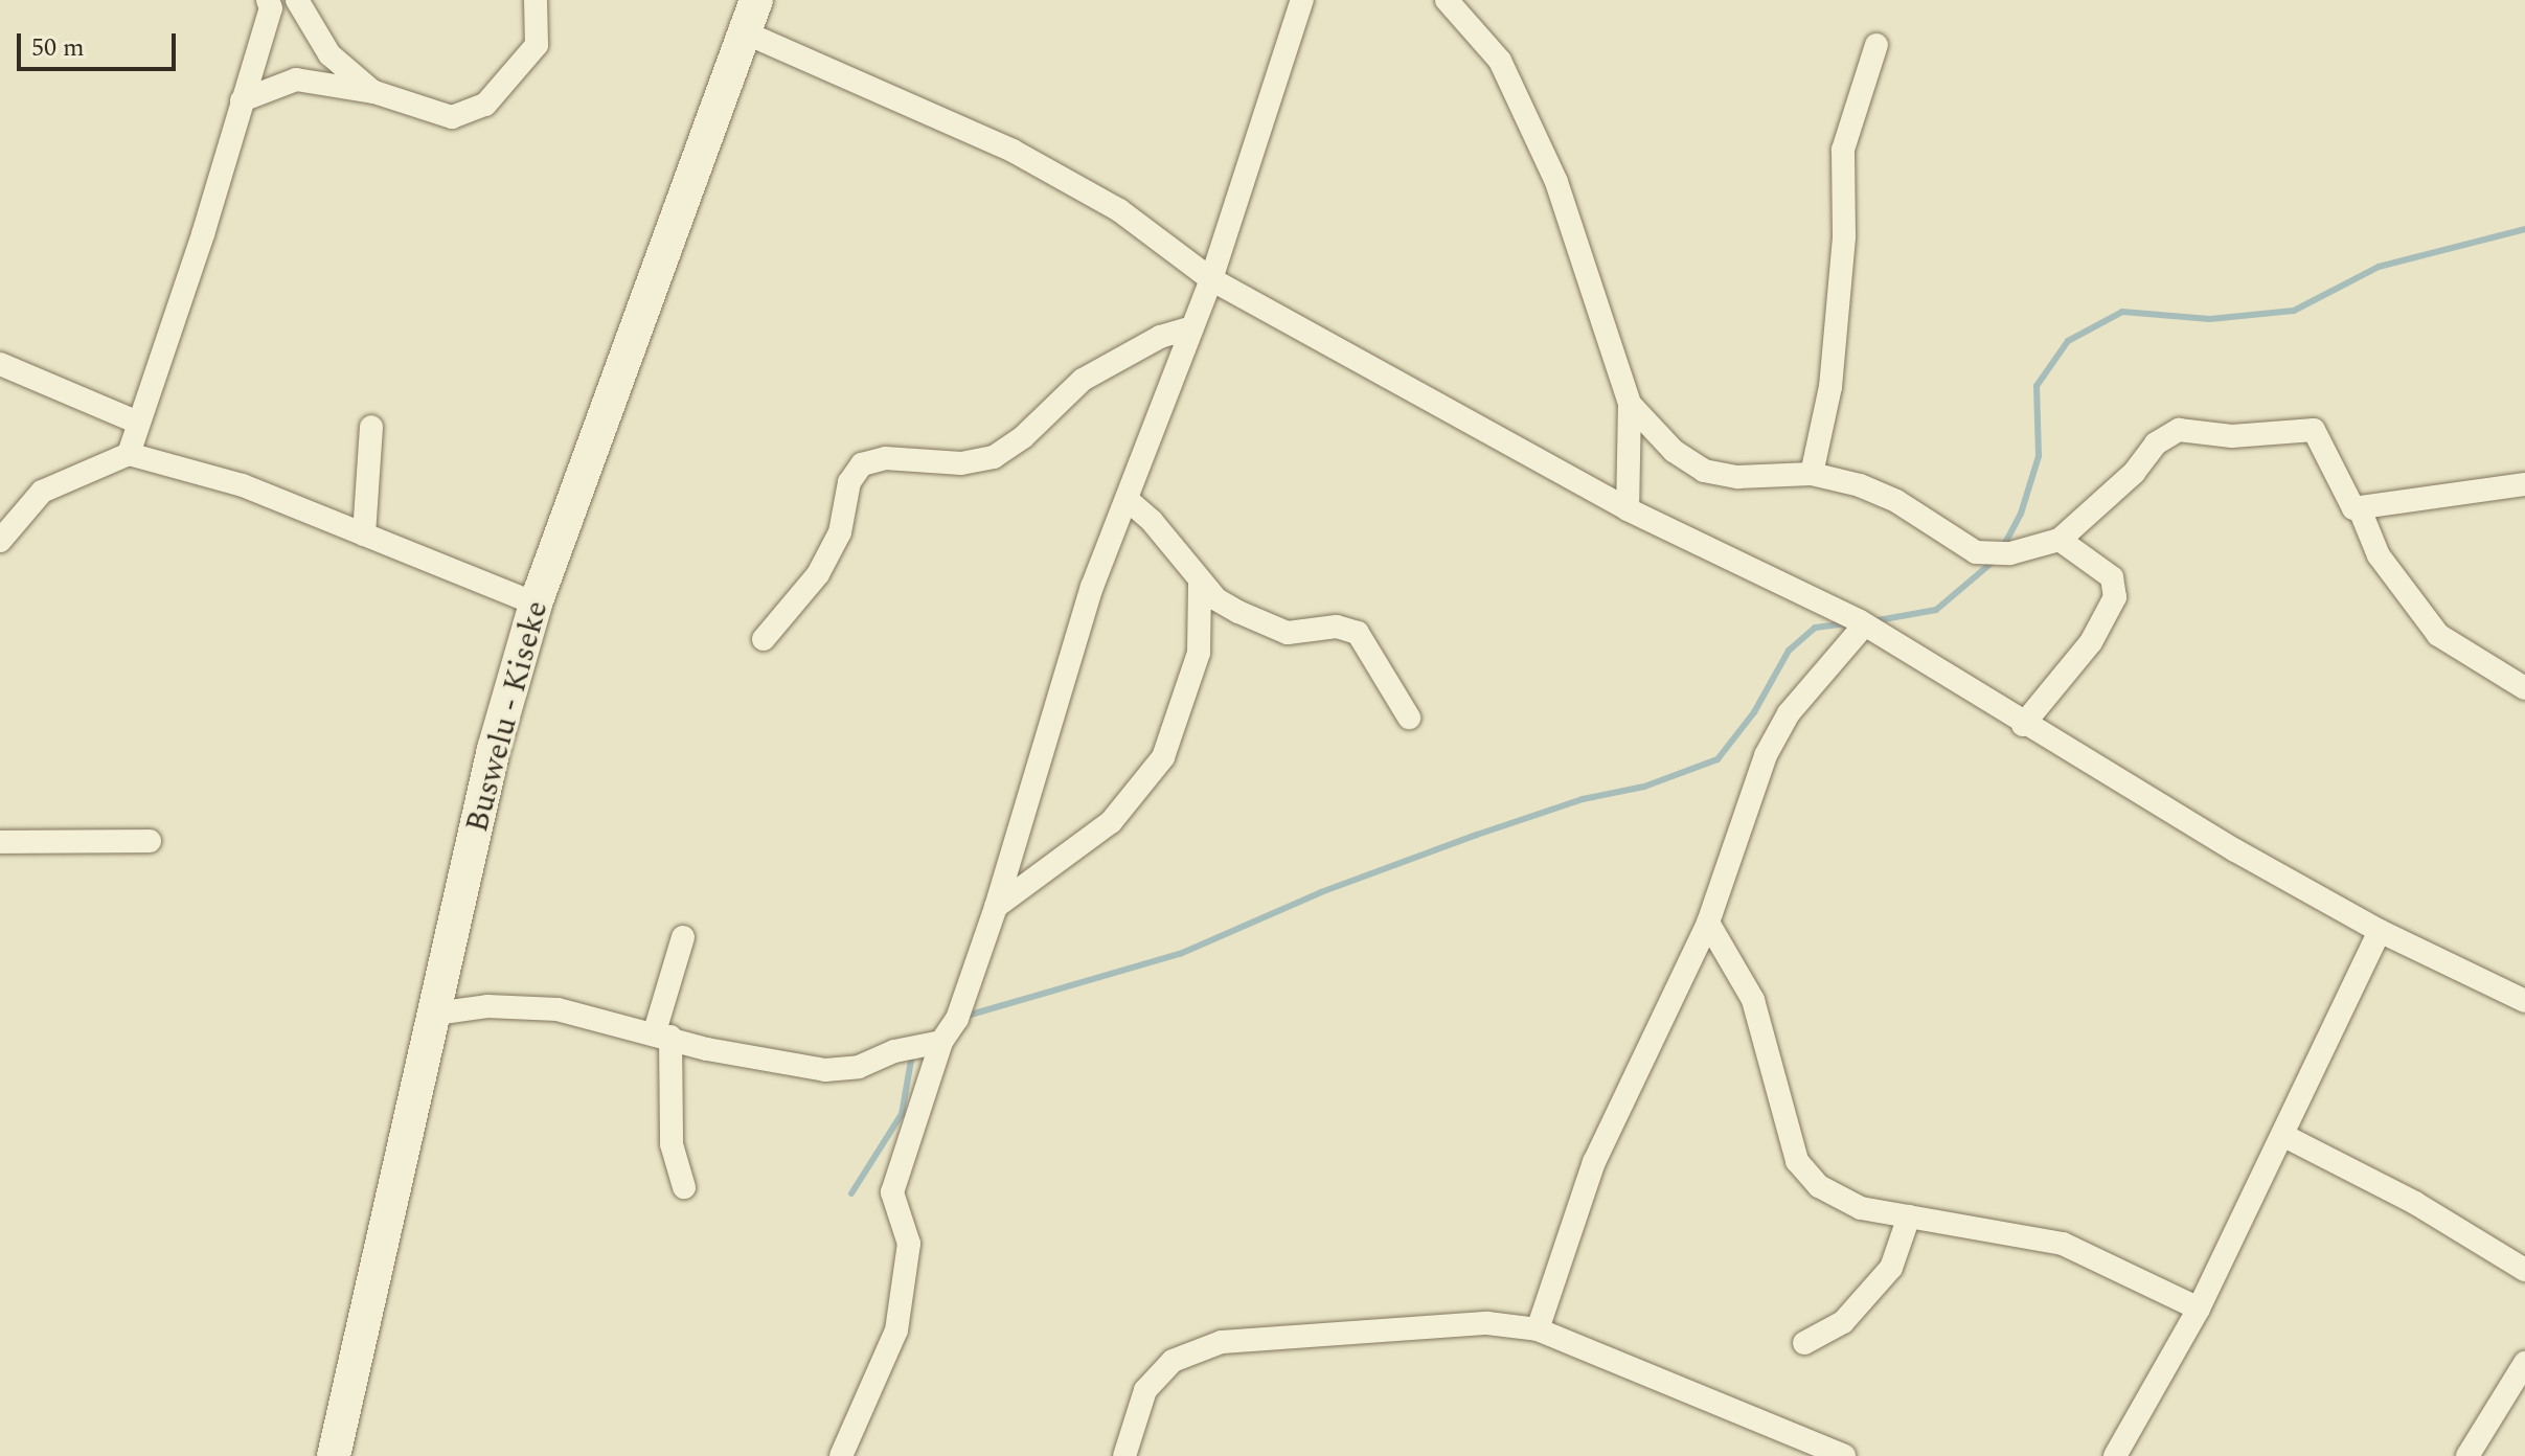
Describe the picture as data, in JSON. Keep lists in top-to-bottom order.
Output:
{
  "streets": {
    "main road": ["Buswelu - Kiseke"]
  },
  "scale_bar": "50 m"
}
